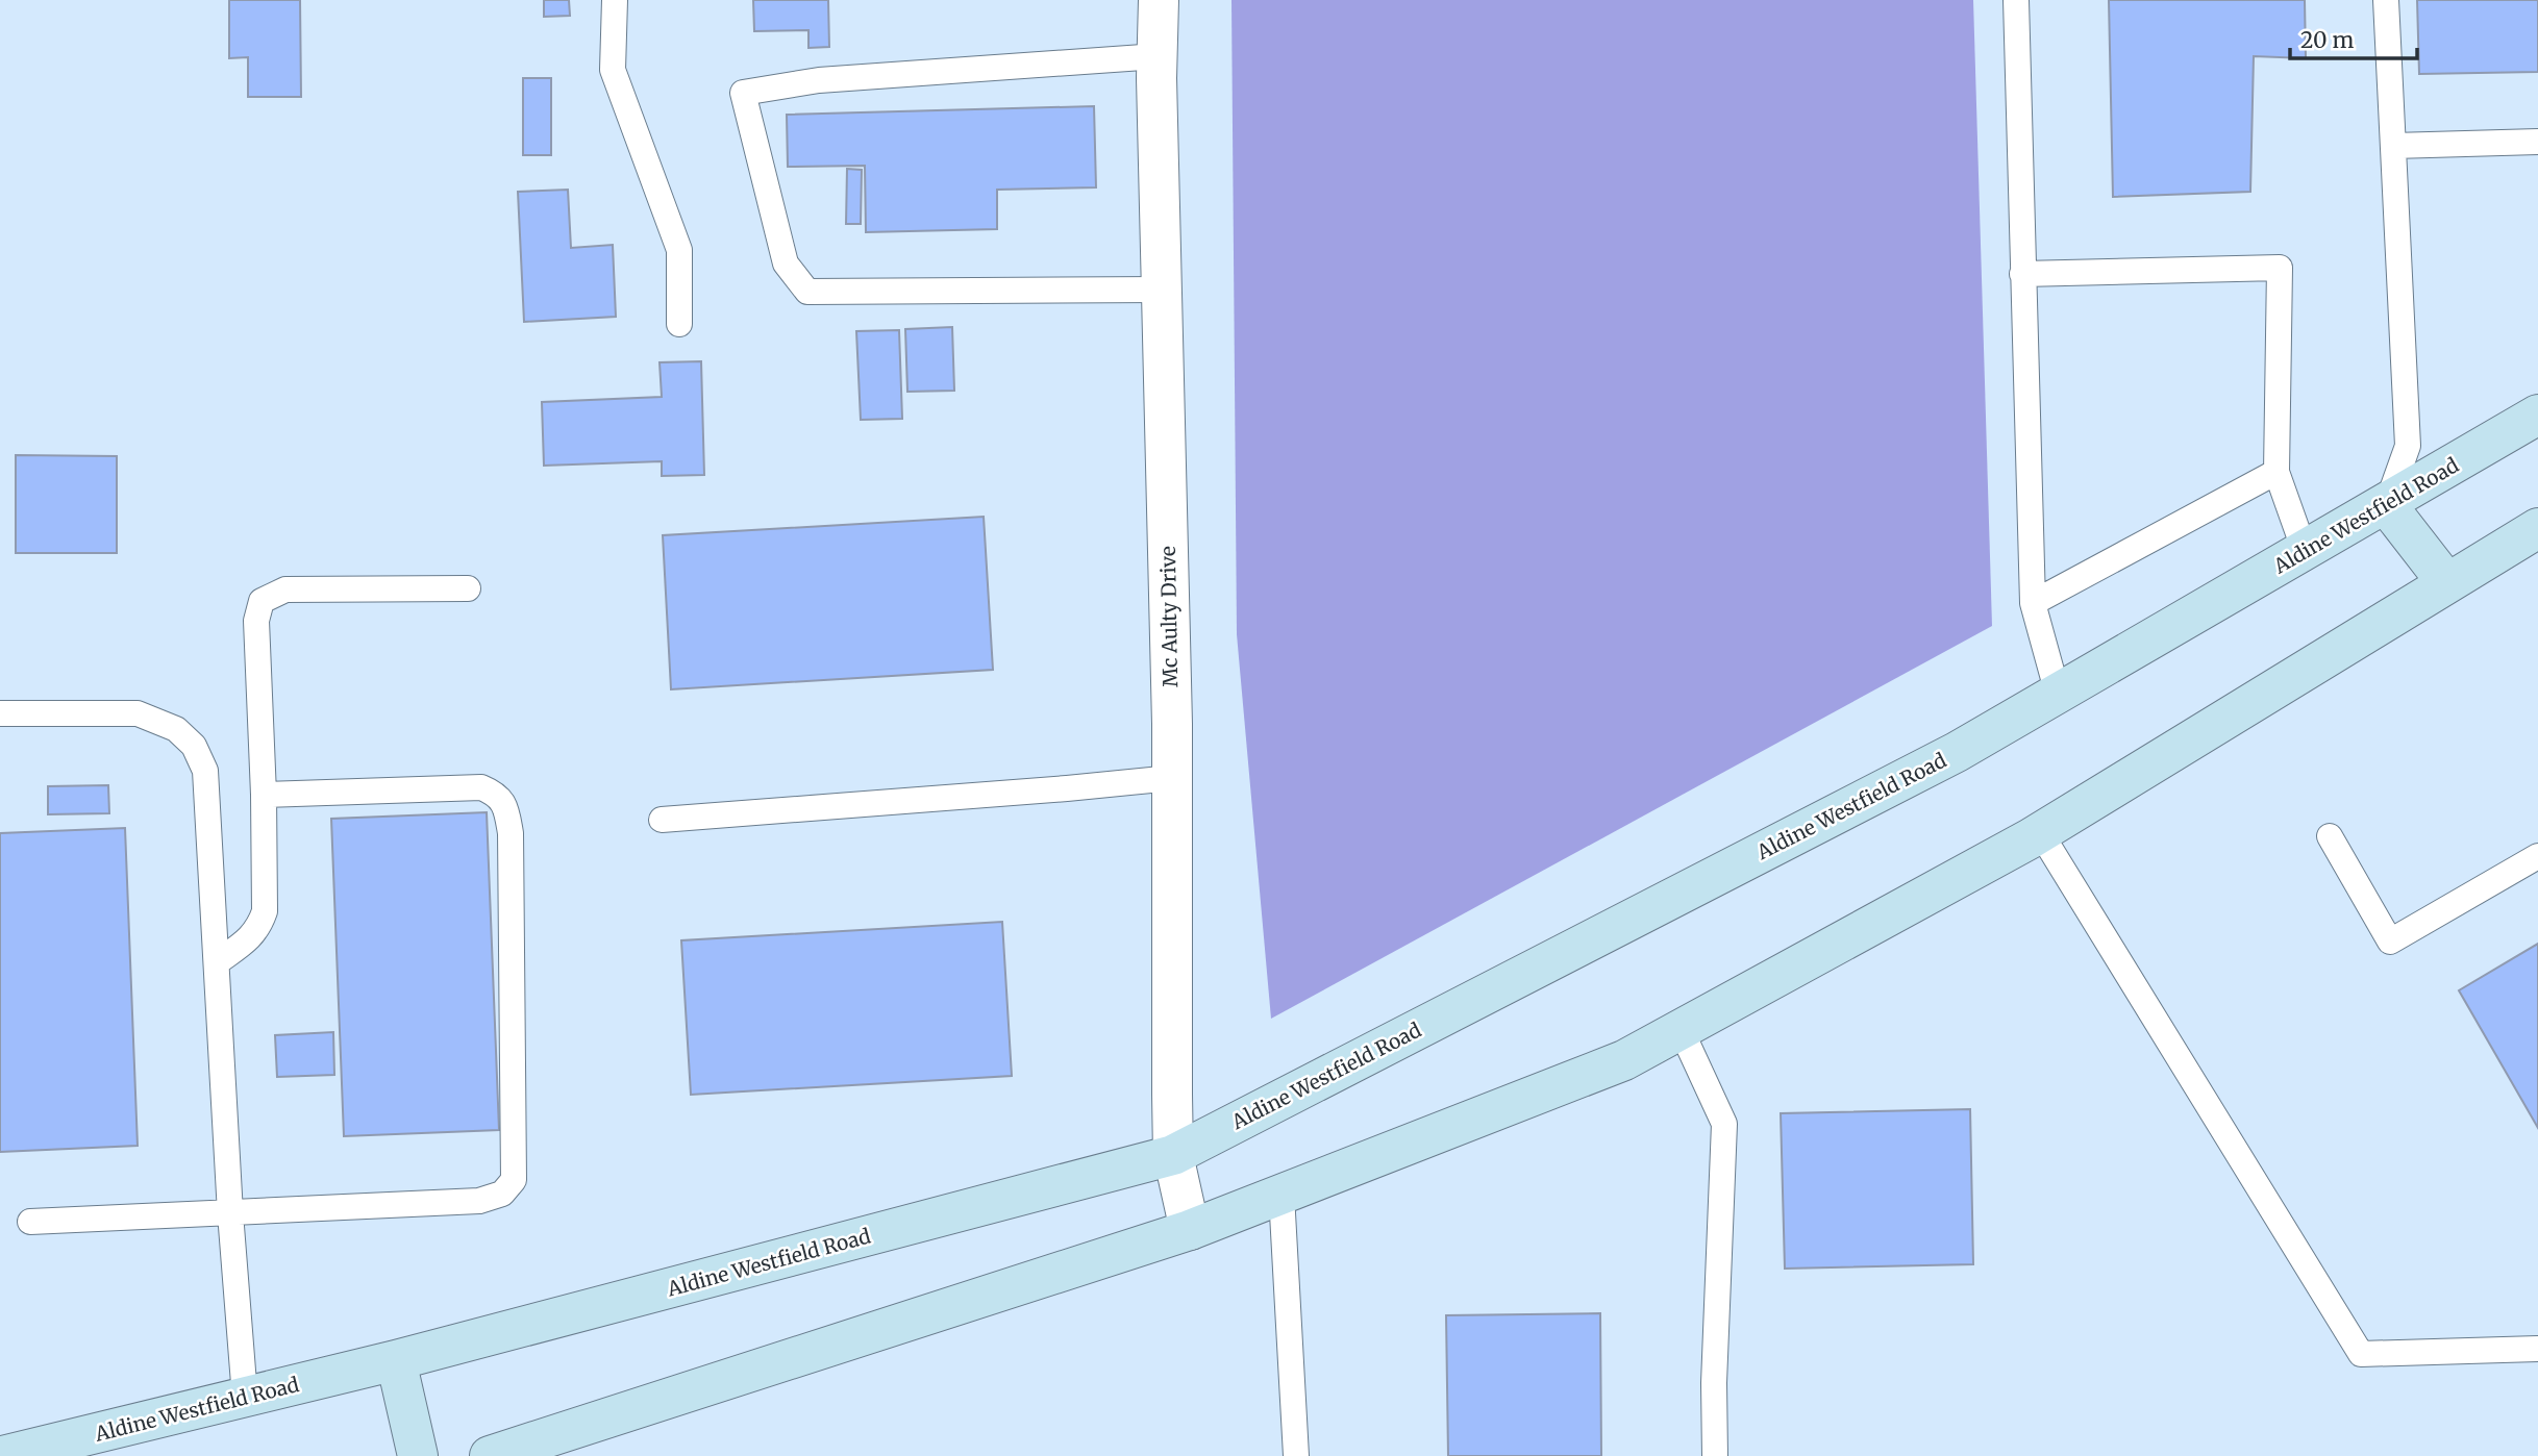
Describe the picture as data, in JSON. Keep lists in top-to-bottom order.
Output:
{
  "streets": {
    "main road": ["Aldine Westfield Road"],
    "street": ["Mc Aulty Drive"]
  },
  "crossings": [
    ["Aldine Westfield Road", "Mc Aulty Drive"]
  ],
  "scale_bar": "20 m"
}
